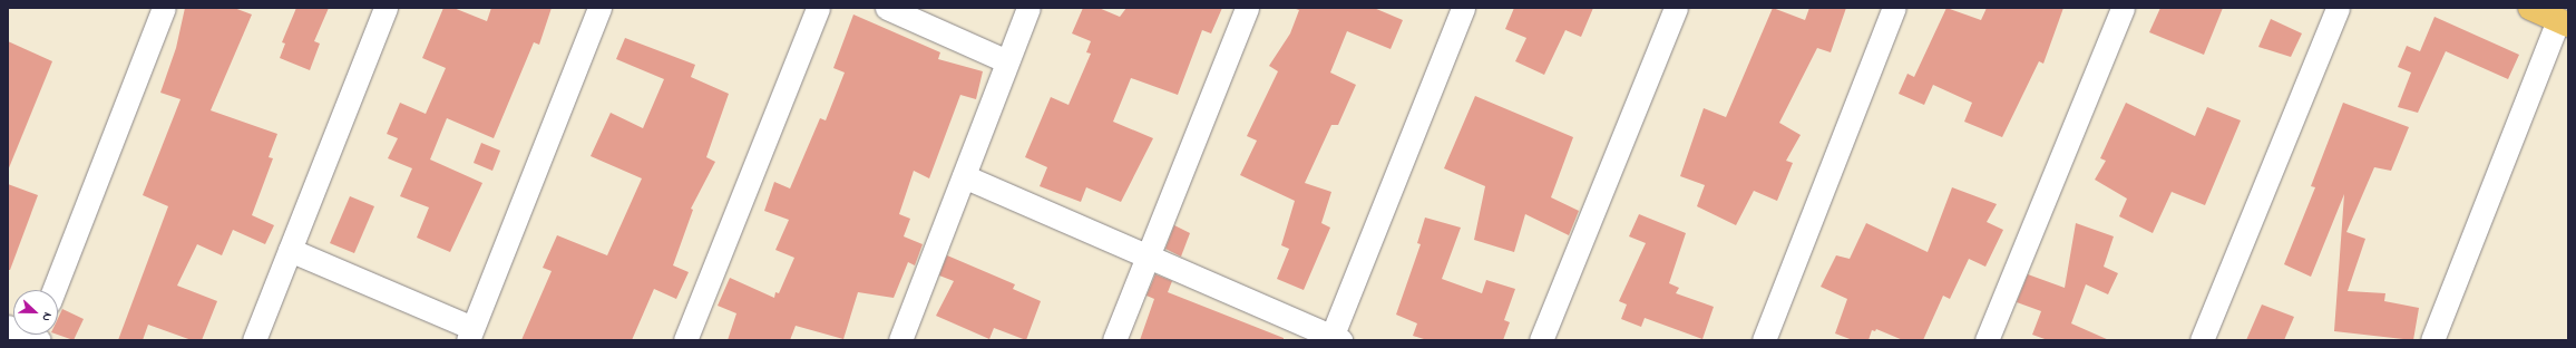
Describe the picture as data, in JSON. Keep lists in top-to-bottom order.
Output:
{
  "north": "right"
}
